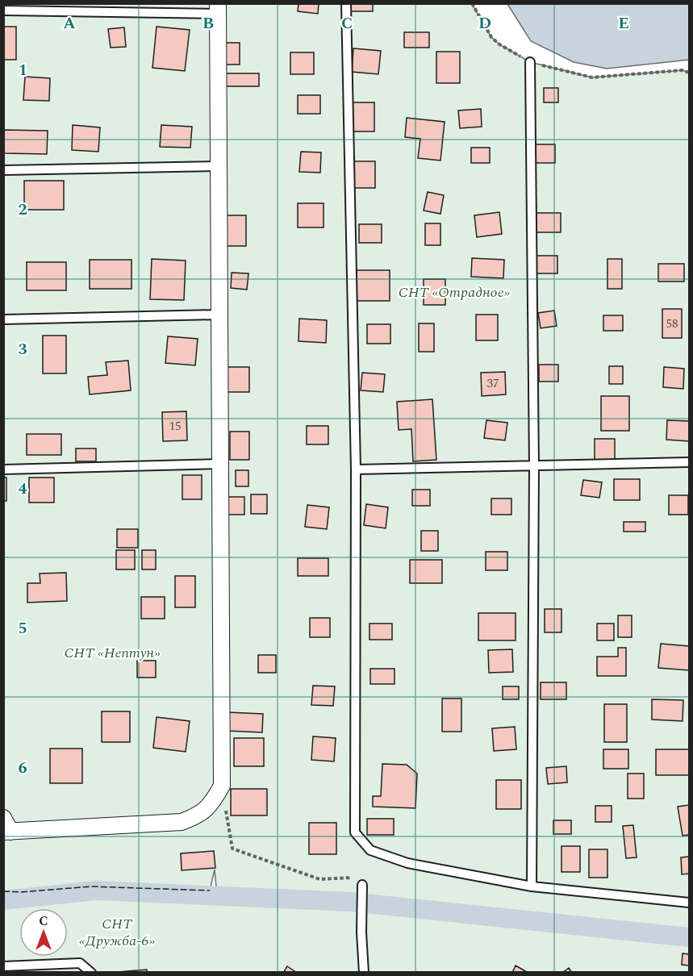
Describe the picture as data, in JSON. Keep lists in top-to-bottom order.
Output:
{
  "parks": ["СНТ «Отрадное»", "СНТ «Нептун»", "СНТ «Дружба-6»"],
  "house_numbers": ["58", "37", "15"],
  "north": "top",
  "grid": {
    "columns": [
      "A",
      "B",
      "C",
      "D",
      "E"
    ],
    "rows": [
      "1",
      "2",
      "3",
      "4",
      "5",
      "6"
    ]
  }
}
